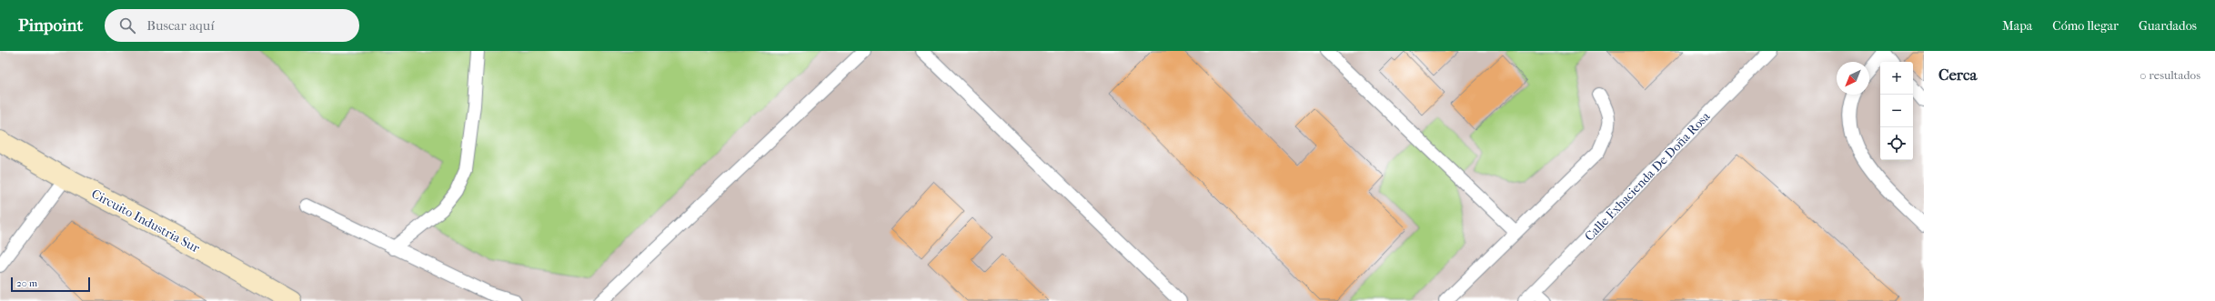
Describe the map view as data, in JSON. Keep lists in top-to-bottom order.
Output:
{
  "streets": {
    "main road": ["Circuito Industria Sur"],
    "lane": ["Calle Exhacienda De Doña Rosa"]
  },
  "scale_bar": "20 m",
  "north": "bottom left",
  "page": {
    "header": "Pinpoint",
    "search": "Buscar aquí",
    "nav": ["Mapa", "Cómo llegar", "Guardados"],
    "heading": ["Cerca", "0 resultados"],
    "map_buttons": ["+", "−"],
    "scale": "20 m"
  }
}
